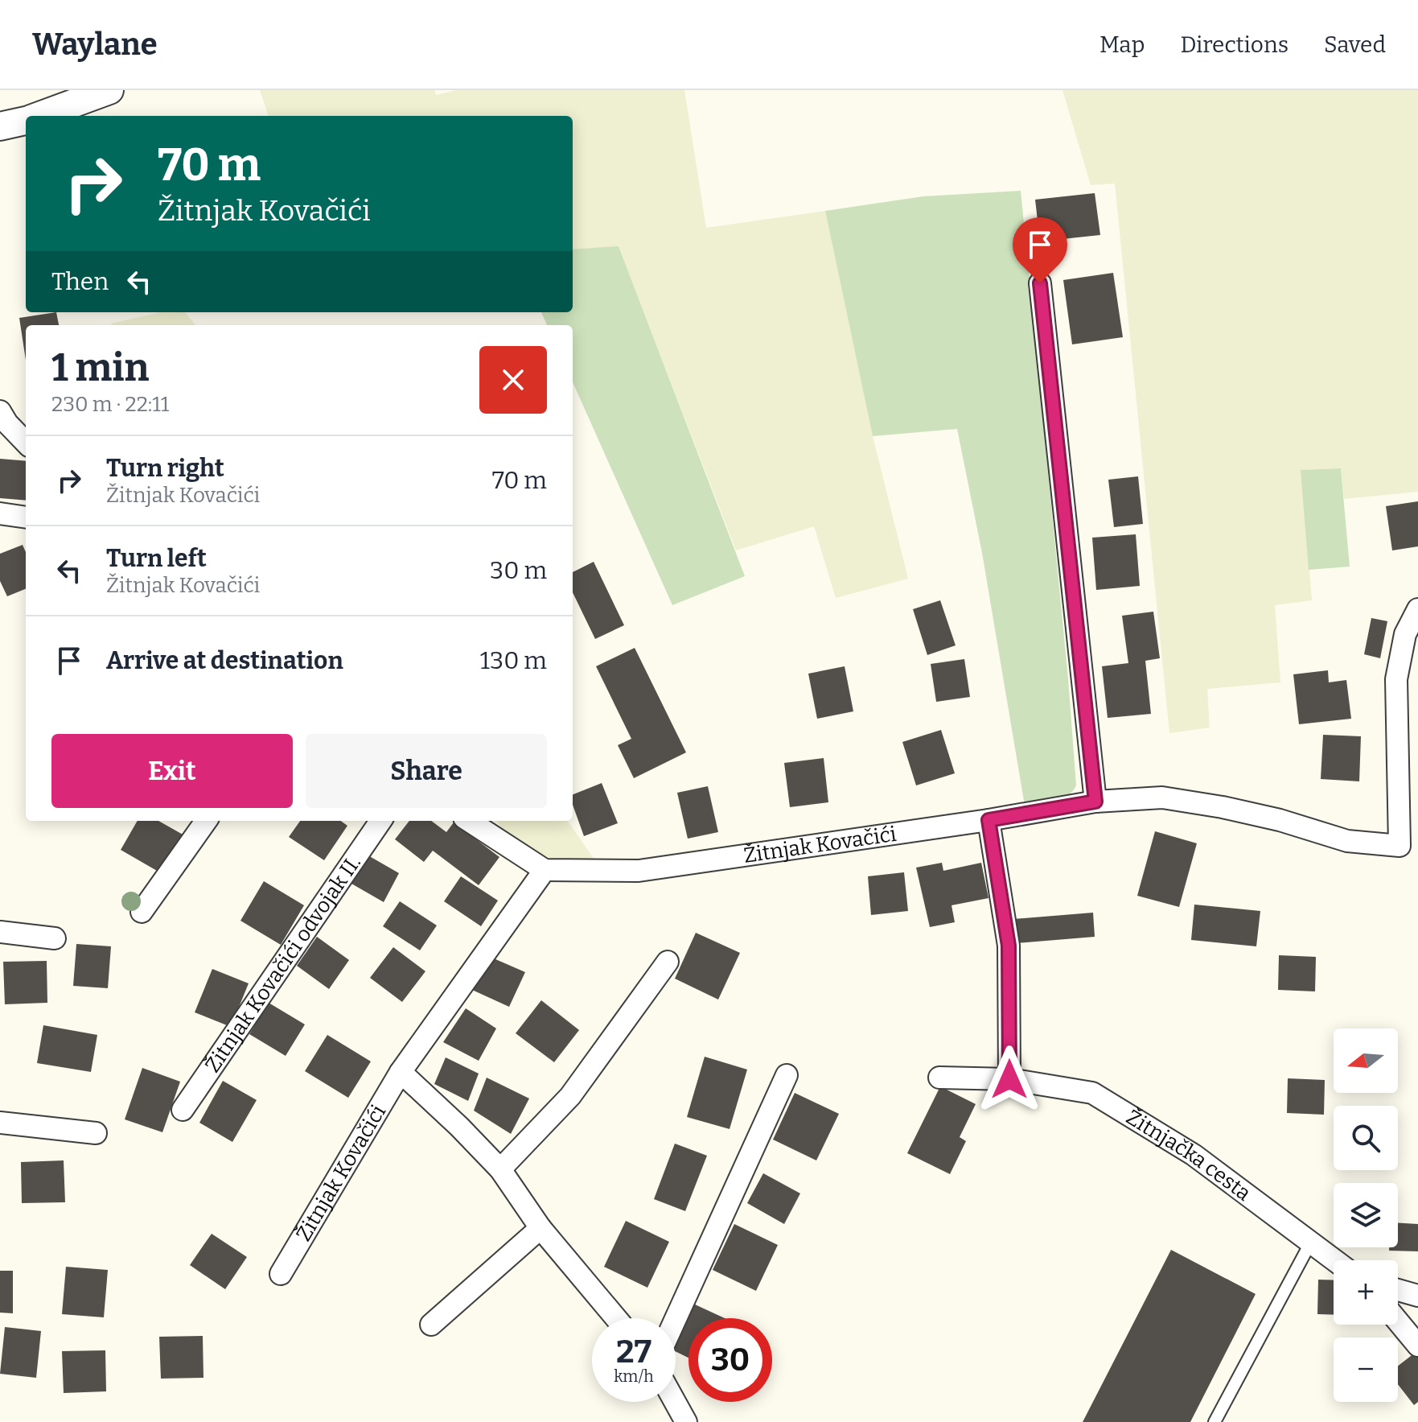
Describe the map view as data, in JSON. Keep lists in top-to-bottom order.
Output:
{
  "streets": {
    "street": ["Žitnjak Kovačići", "Žitnjak Kovačići odvojak II.", "Žitnjačka cesta"]
  },
  "north": "left",
  "page": {
    "header": "Waylane",
    "nav": ["Map", "Directions", "Saved"],
    "turn": ["70 m", "Žitnjak Kovačići"],
    "then": "Then",
    "heading": ["1 min", "230 m · 22:11"],
    "list": [
      {
        "name": "Turn right",
        "note": "Žitnjak Kovačići",
        "value": "70 m"
      },
      {
        "name": "Turn left",
        "note": "Žitnjak Kovačići",
        "value": "30 m"
      },
      {
        "name": "Arrive at destination",
        "value": "130 m"
      }
    ],
    "buttons": ["Exit", "Share"],
    "map_buttons": ["+", "−"],
    "speed": "27 km/h",
    "limit": "30"
  }
}
